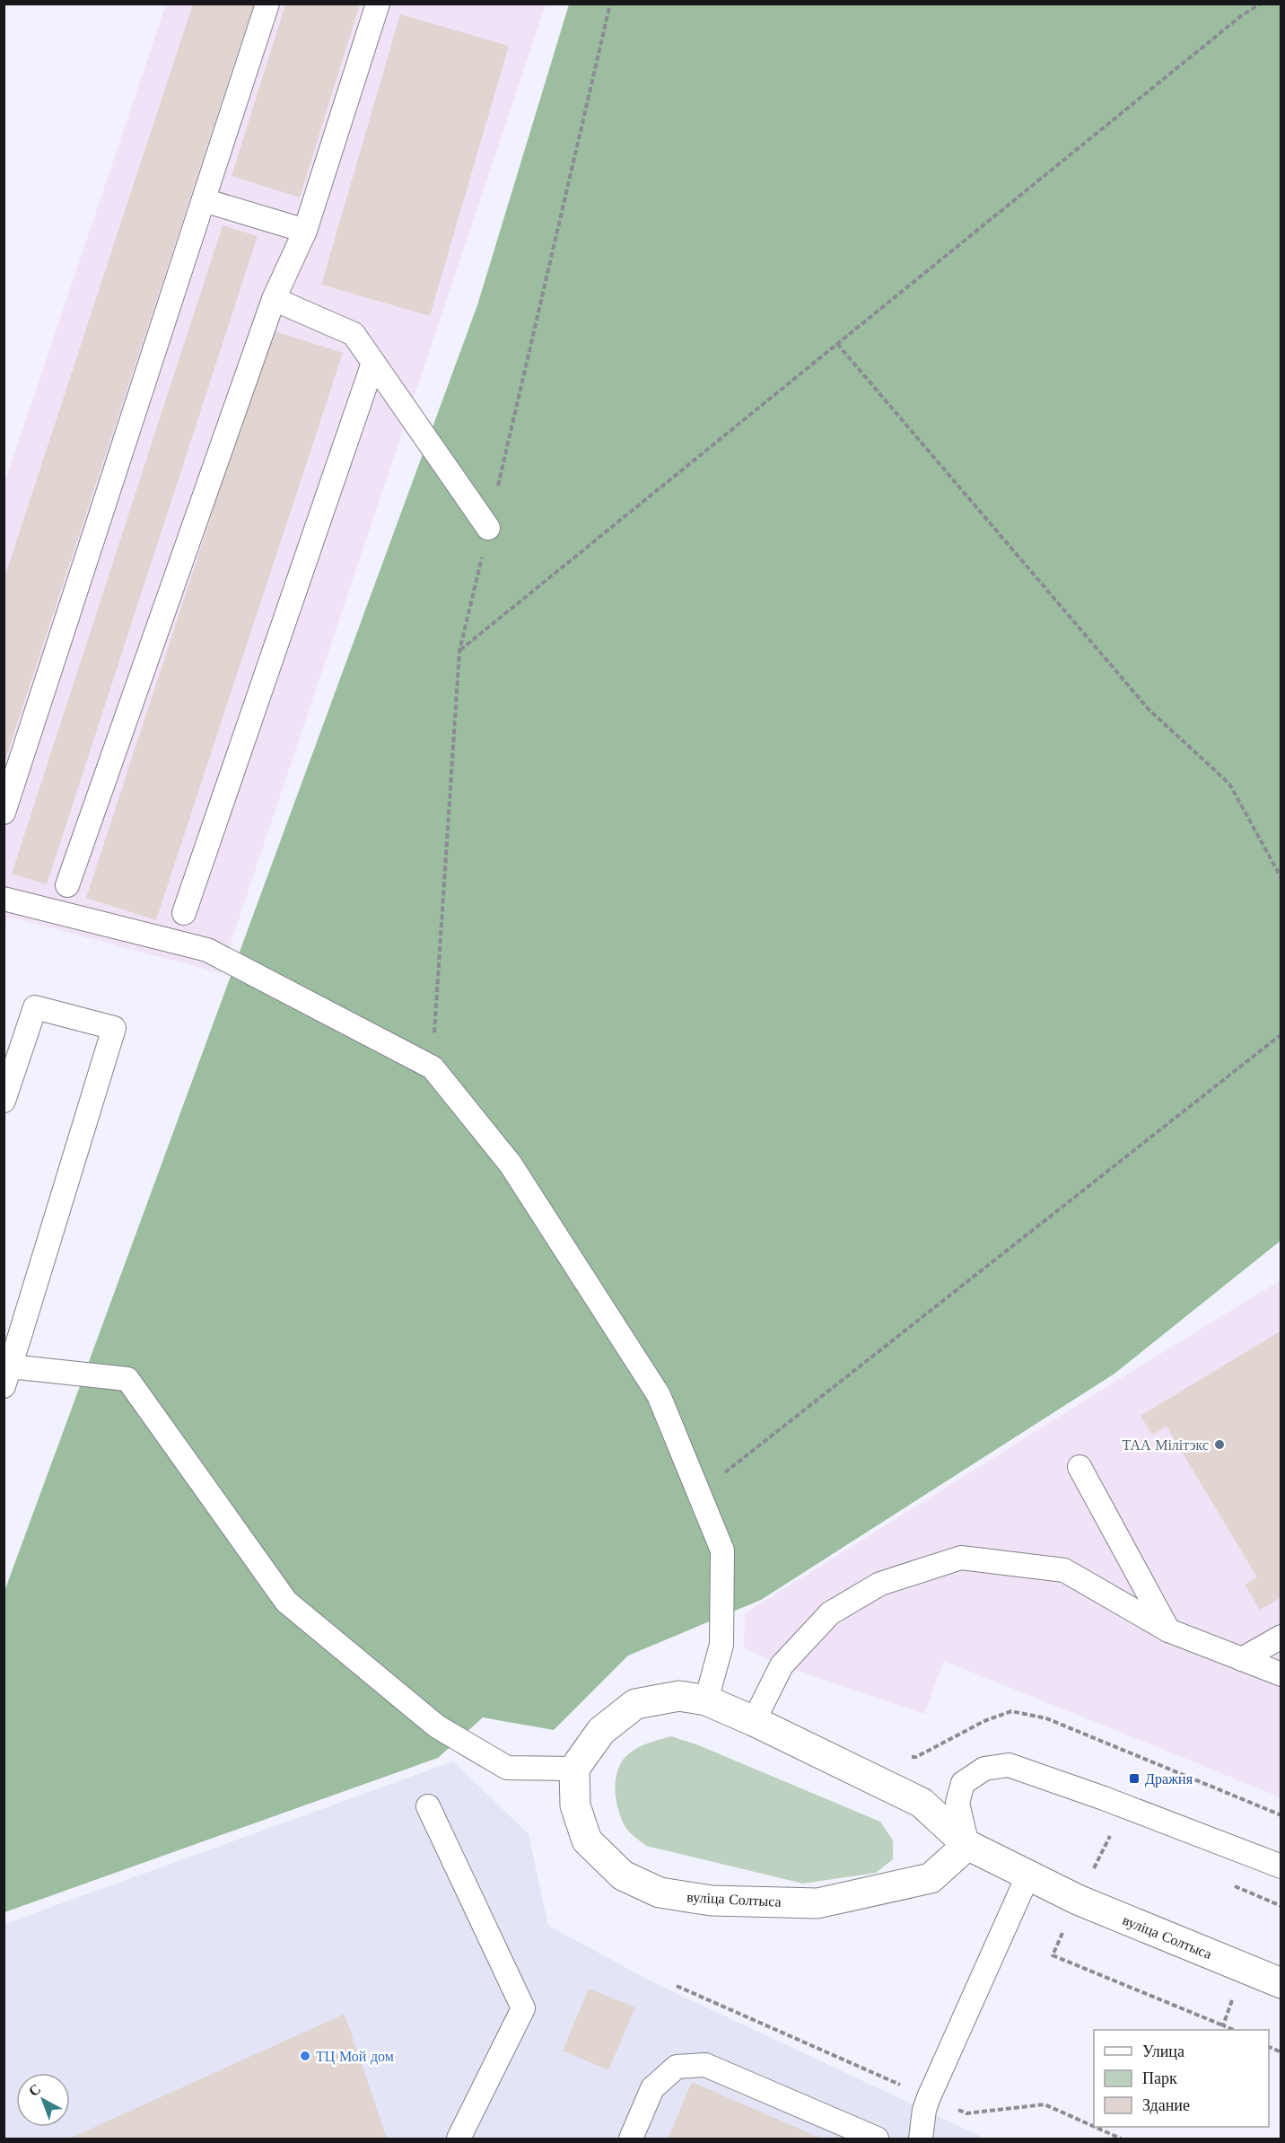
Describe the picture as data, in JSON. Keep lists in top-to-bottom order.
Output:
{
  "streets": {
    "street": ["вуліца Солтыса"]
  },
  "places": {
    "other": ["ТАА Мілітэкс", "ТЦ Мой дом"],
    "transit": ["Дражня"]
  },
  "legend": ["Улица", "Парк", "Здание"],
  "north": "top left"
}
